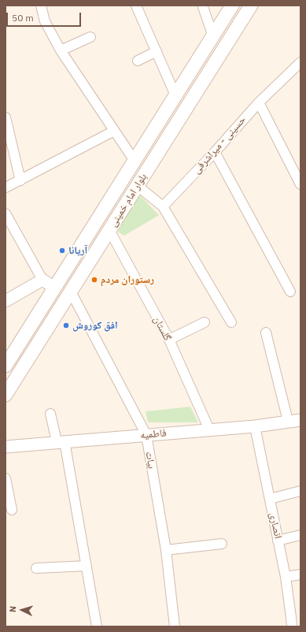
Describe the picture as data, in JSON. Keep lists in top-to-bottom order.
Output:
{
  "streets": {
    "main road": ["بلوار امام خمینی"],
    "street": [
      "حسینی - میراشرفی",
      "گلستان",
      "فاطمیه",
      "بیات",
      "انصاری"
    ]
  },
  "crossings": [
    ["بلوار امام خمینی", "گلستان"],
    ["بلوار امام خمینی", "بیات"],
    ["گلستان", "فاطمیه"],
    ["فاطمیه", "بیات"],
    ["فاطمیه", "انصاری"]
  ],
  "places": ["آريانا", "رستوران مردم", "افق کوروش"],
  "scale_bar": "50 m",
  "north": "left"
}
